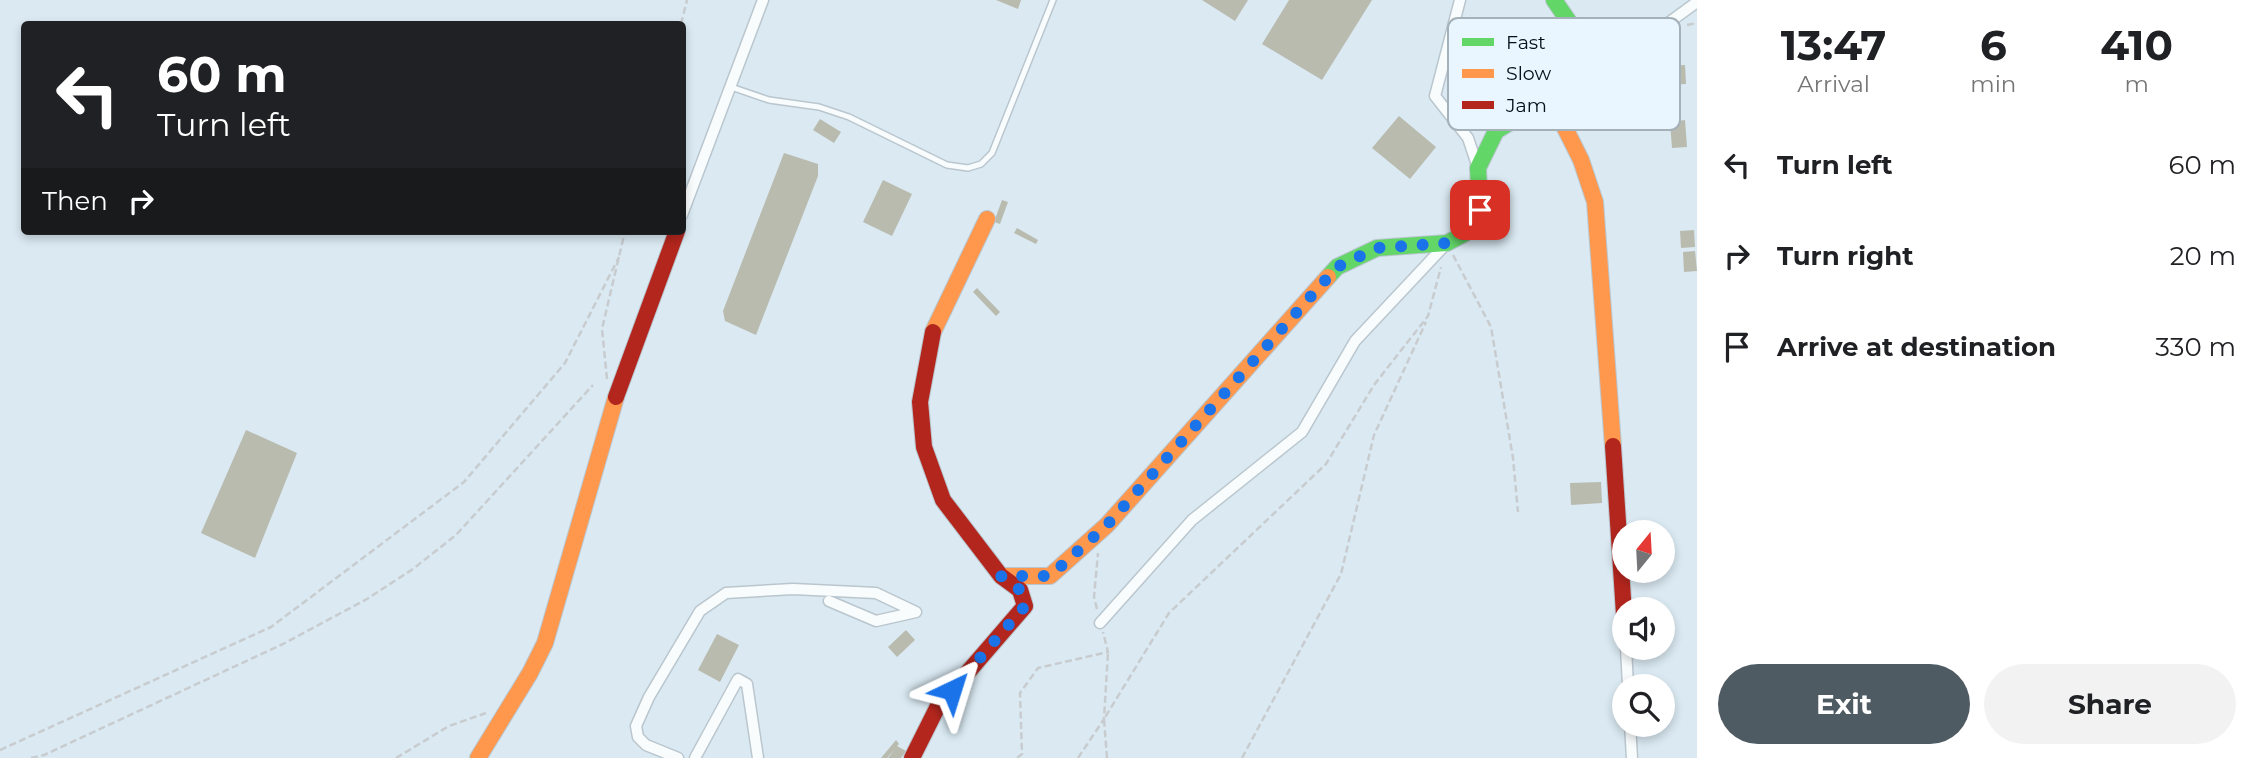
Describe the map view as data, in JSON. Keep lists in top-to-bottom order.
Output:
{
  "legend": ["Fast", "Slow", "Jam"],
  "north": "top",
  "page": {
    "eta": [
      "13:47",
      "Arrival",
      "6",
      "min",
      "410",
      "m"
    ],
    "turn": ["60 m", "Turn left"],
    "list": [
      {
        "name": "Turn left",
        "value": "60 m"
      },
      {
        "name": "Turn right",
        "value": "20 m"
      },
      {
        "name": "Arrive at destination",
        "value": "330 m"
      }
    ],
    "then": "Then",
    "buttons": ["Exit", "Share"]
  }
}
